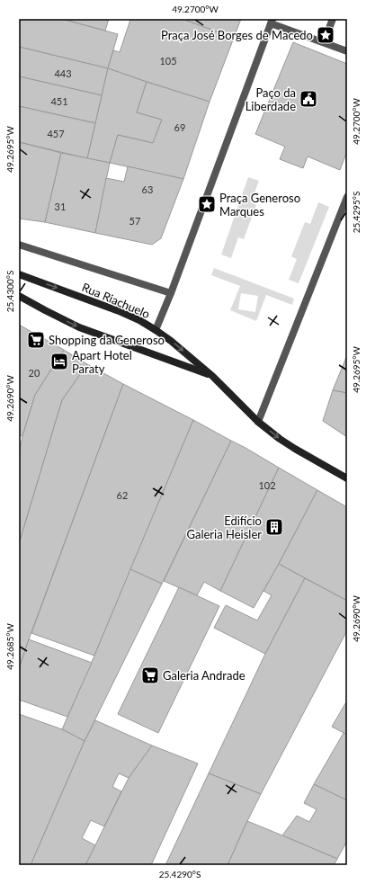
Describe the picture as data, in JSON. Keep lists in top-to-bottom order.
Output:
{
  "streets": {
    "street": ["Rua Riachuelo"]
  },
  "one_way": ["Rua Riachuelo"],
  "places": {
    "place": ["Praça José Borges de Macedo", "Praça Generoso Marques"],
    "public building": ["Paço da Liberdade"],
    "supermarket": ["Shopping da Generoso", "Galeria Andrade"],
    "hotel": ["Apart Hotel Paraty"],
    "building": ["Edifício Galeria Heisler"]
  },
  "house_numbers": [
    "105",
    "443",
    "451",
    "69",
    "457",
    "63",
    "31",
    "57",
    "20",
    "102",
    "62"
  ],
  "coordinates": [
    "49.2700°W",
    "49.2695°W",
    "25.4295°S",
    "25.4300°S",
    "49.2690°W",
    "49.2685°W",
    "25.4290°S"
  ]
}
